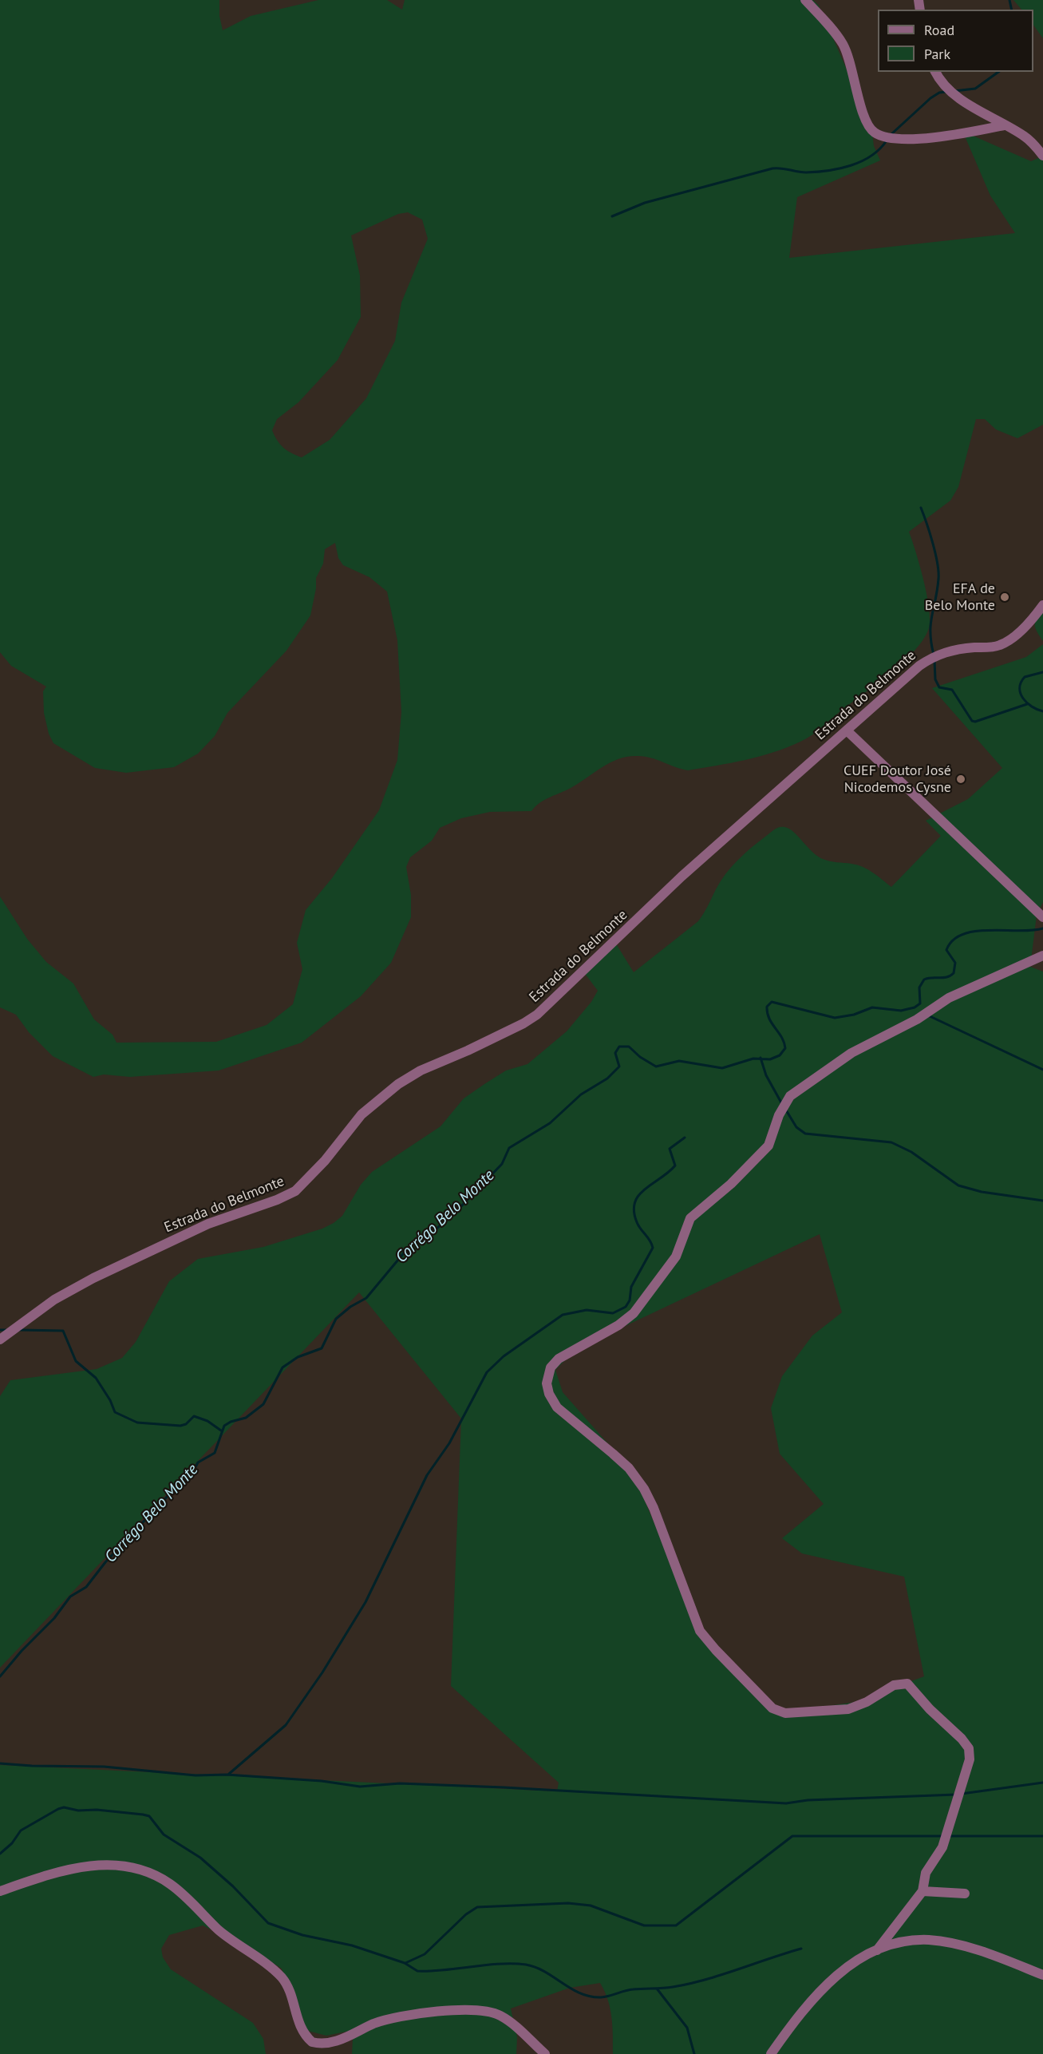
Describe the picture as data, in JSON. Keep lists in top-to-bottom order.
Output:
{
  "streets": {
    "street": ["Estrada do Belmonte"]
  },
  "water": ["Corrégo Belo Monte"],
  "places": ["EFA de Belo Monte", "CUEF Doutor José Nicodemos Cysne"],
  "legend": ["Road", "Park"]
}
